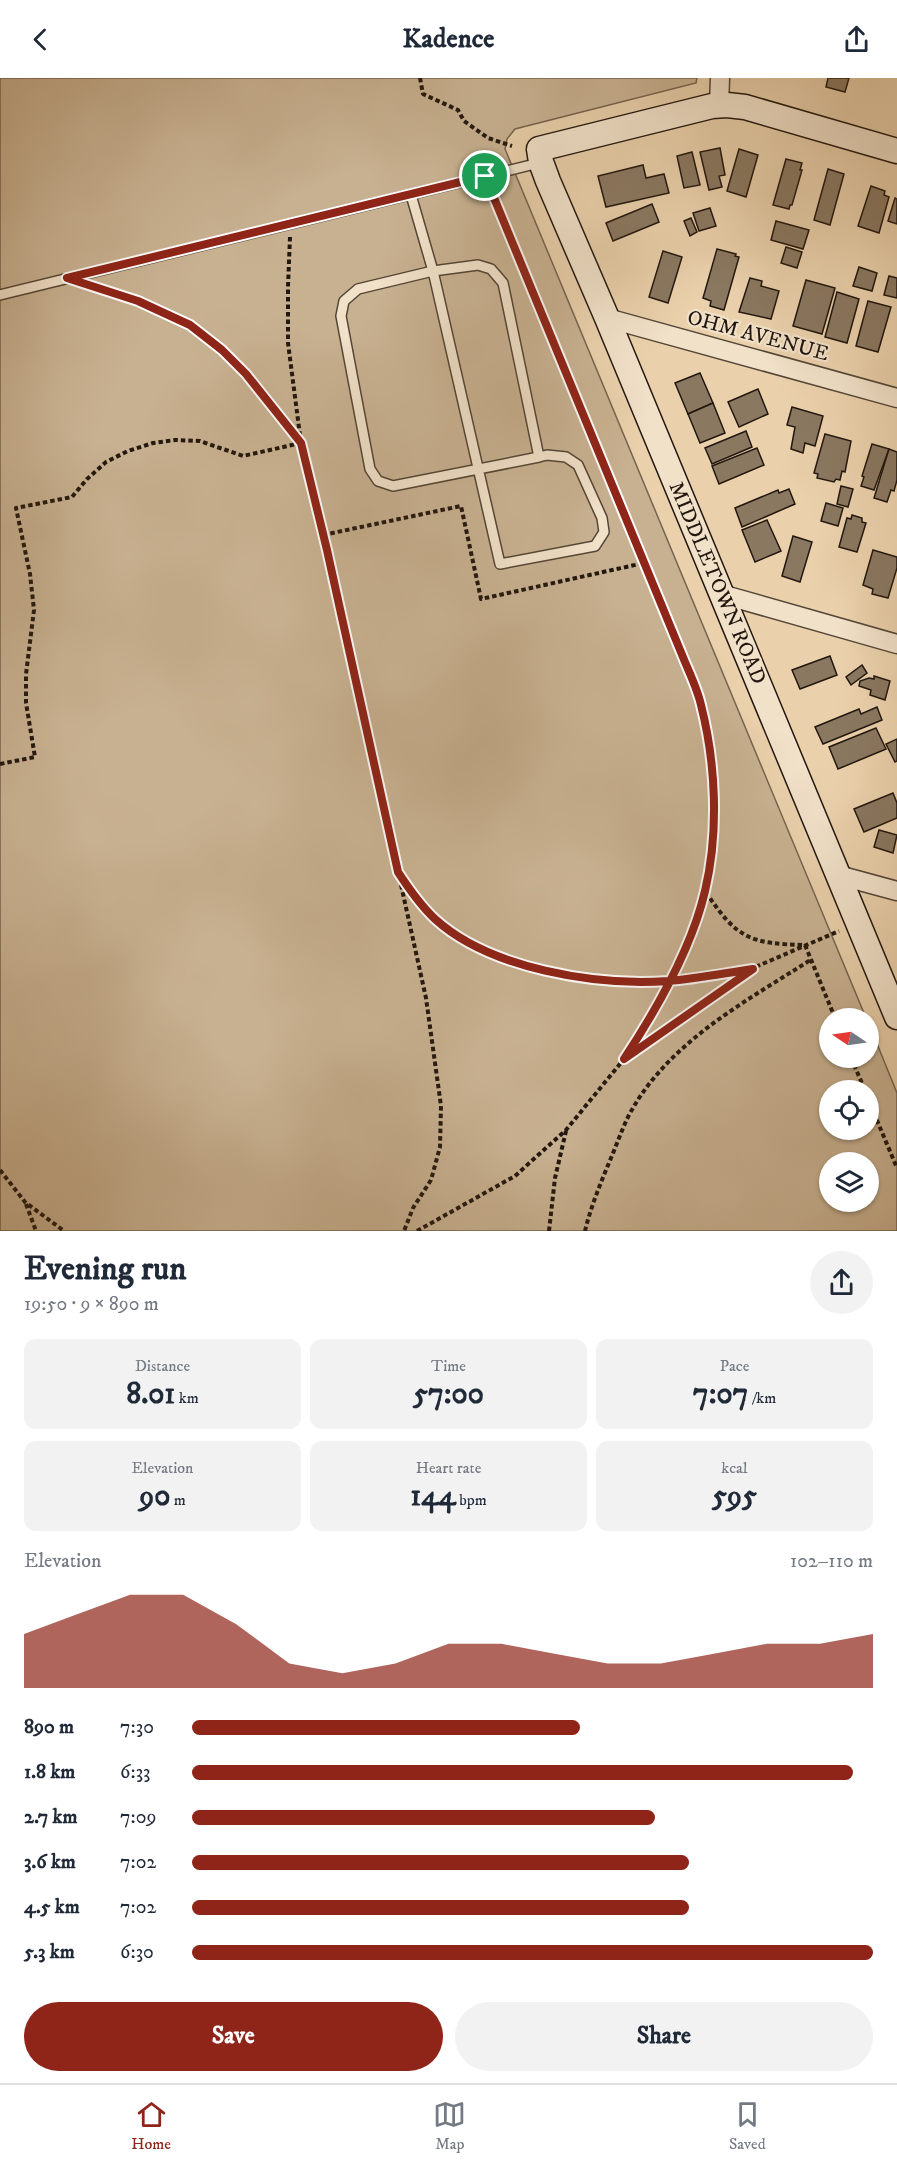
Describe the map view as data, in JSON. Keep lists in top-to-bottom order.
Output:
{
  "streets": {
    "street": ["OHM AVENUE", "MIDDLETOWN ROAD"]
  },
  "crossings": [
    ["OHM AVENUE", "MIDDLETOWN ROAD"]
  ],
  "north": "left",
  "page": {
    "header": "Kadence",
    "heading": ["Evening run", "19:50 · 9 × 890 m"],
    "stats": [
      ["Distance", "8.01 km"],
      ["Time", "57:00"],
      ["Pace", "7:07 /km"],
      ["Elevation", "90 m"],
      ["Heart rate", "144 bpm"],
      ["kcal", "595"]
    ],
    "chart": ["Elevation", "102–110 m"],
    "list": [
      {
        "name": "890 m",
        "note": "7:30"
      },
      {
        "name": "1.8 km",
        "note": "6:33"
      },
      {
        "name": "2.7 km",
        "note": "7:09"
      },
      {
        "name": "3.6 km",
        "note": "7:02"
      },
      {
        "name": "4.5 km",
        "note": "7:02"
      },
      {
        "name": "5.3 km",
        "note": "6:30"
      }
    ],
    "buttons": ["Save", "Share"],
    "tabs": ["Home", "Map", "Saved"]
  }
}
